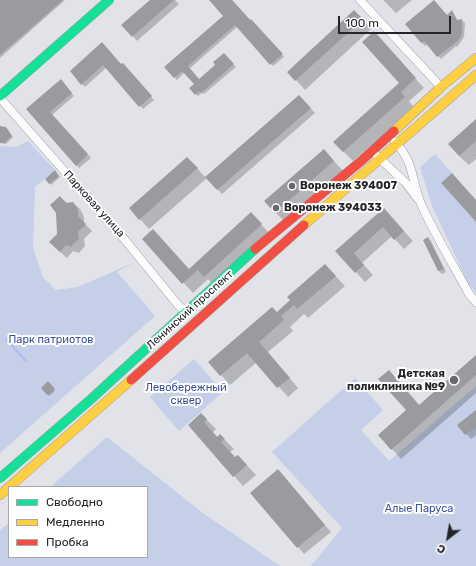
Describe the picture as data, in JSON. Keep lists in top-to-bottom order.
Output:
{
  "streets": {
    "main road": ["Ленинский проспект"],
    "street": ["Парковая улица"]
  },
  "crossings": [
    ["Парковая улица", "Ленинский проспект"]
  ],
  "parks": ["Парк патриотов", "Левобережный сквер", "Алые Паруса"],
  "places": ["Воронеж 394007", "Воронеж 394033", "Детская поликлиника №9"],
  "legend": ["Свободно", "Медленно", "Пробка"],
  "scale_bar": "100 m",
  "north": "bottom left"
}
